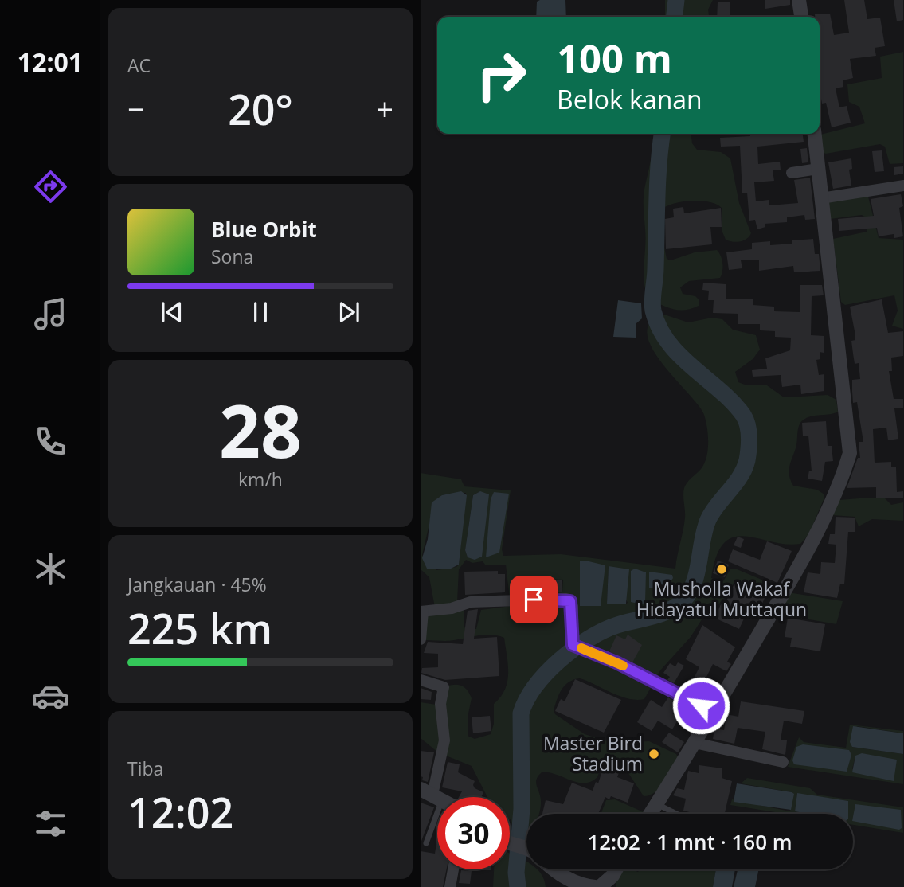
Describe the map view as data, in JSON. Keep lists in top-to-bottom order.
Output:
{
  "places": ["Musholla Wakaf Hidayatul Muttaqun", "Master Bird Stadium"],
  "page": {
    "tabs": "12:01",
    "tile": [
      "AC",
      ["28", "km/h"],
      ["Jangkauan · 45%", "225 km"],
      ["Tiba", "12:02"]
    ],
    "turn": ["100 m", "Belok kanan"],
    "heat": ["−", "20°", "+"],
    "song": ["Blue Orbit", "Sona"],
    "limit": "30",
    "trip": "12:02 · 1 mnt · 160 m"
  }
}
